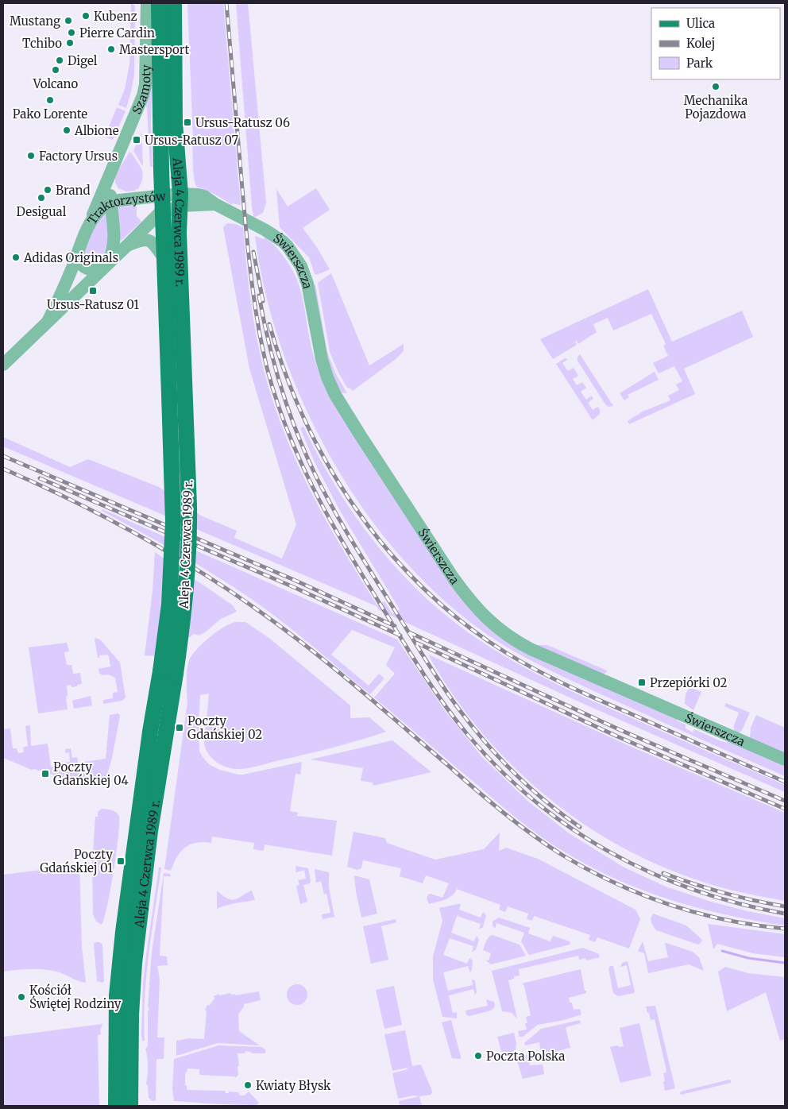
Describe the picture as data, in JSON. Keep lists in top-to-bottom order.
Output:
{
  "streets": {
    "main road": ["Aleja 4 Czerwca 1989 r."],
    "street": ["Szamoty", "Traktorzystów", "Świerszcza"]
  },
  "crossings": [
    ["Szamoty", "Traktorzystów"],
    ["Traktorzystów", "Aleja 4 Czerwca 1989 r."],
    ["Traktorzystów", "Świerszcza"]
  ],
  "places": {
    "other": [
      "Kubenz",
      "Mustang",
      "Pierre Cardin",
      "Tchibo",
      "Mastersport",
      "Digel",
      "Volcano",
      "Mechanika Pojazdowa",
      "Pako Lorente",
      "Albione",
      "Factory Ursus",
      "Brand",
      "Desigual",
      "Adidas Originals",
      "Kościół Świętej Rodziny",
      "Poczta Polska",
      "Kwiaty Błysk"
    ],
    "transit": [
      "Ursus-Ratusz 06",
      "Ursus-Ratusz 07",
      "Ursus-Ratusz 01",
      "Przepiórki 02",
      "Poczty Gdańskiej 02",
      "Poczty Gdańskiej 04",
      "Poczty Gdańskiej 01"
    ]
  },
  "legend": ["Ulica", "Kolej", "Park"]
}
